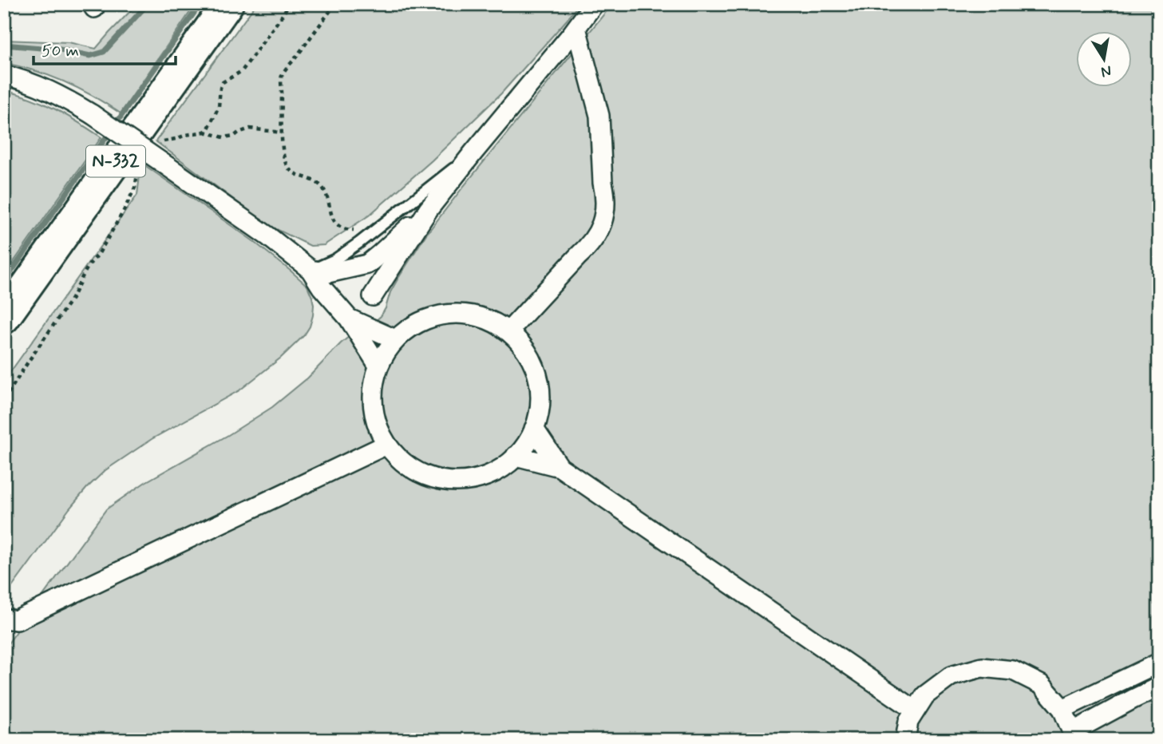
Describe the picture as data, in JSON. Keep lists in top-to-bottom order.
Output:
{
  "streets": {
    "highway": ["N-332"]
  },
  "scale_bar": "50 m",
  "north": "bottom"
}
